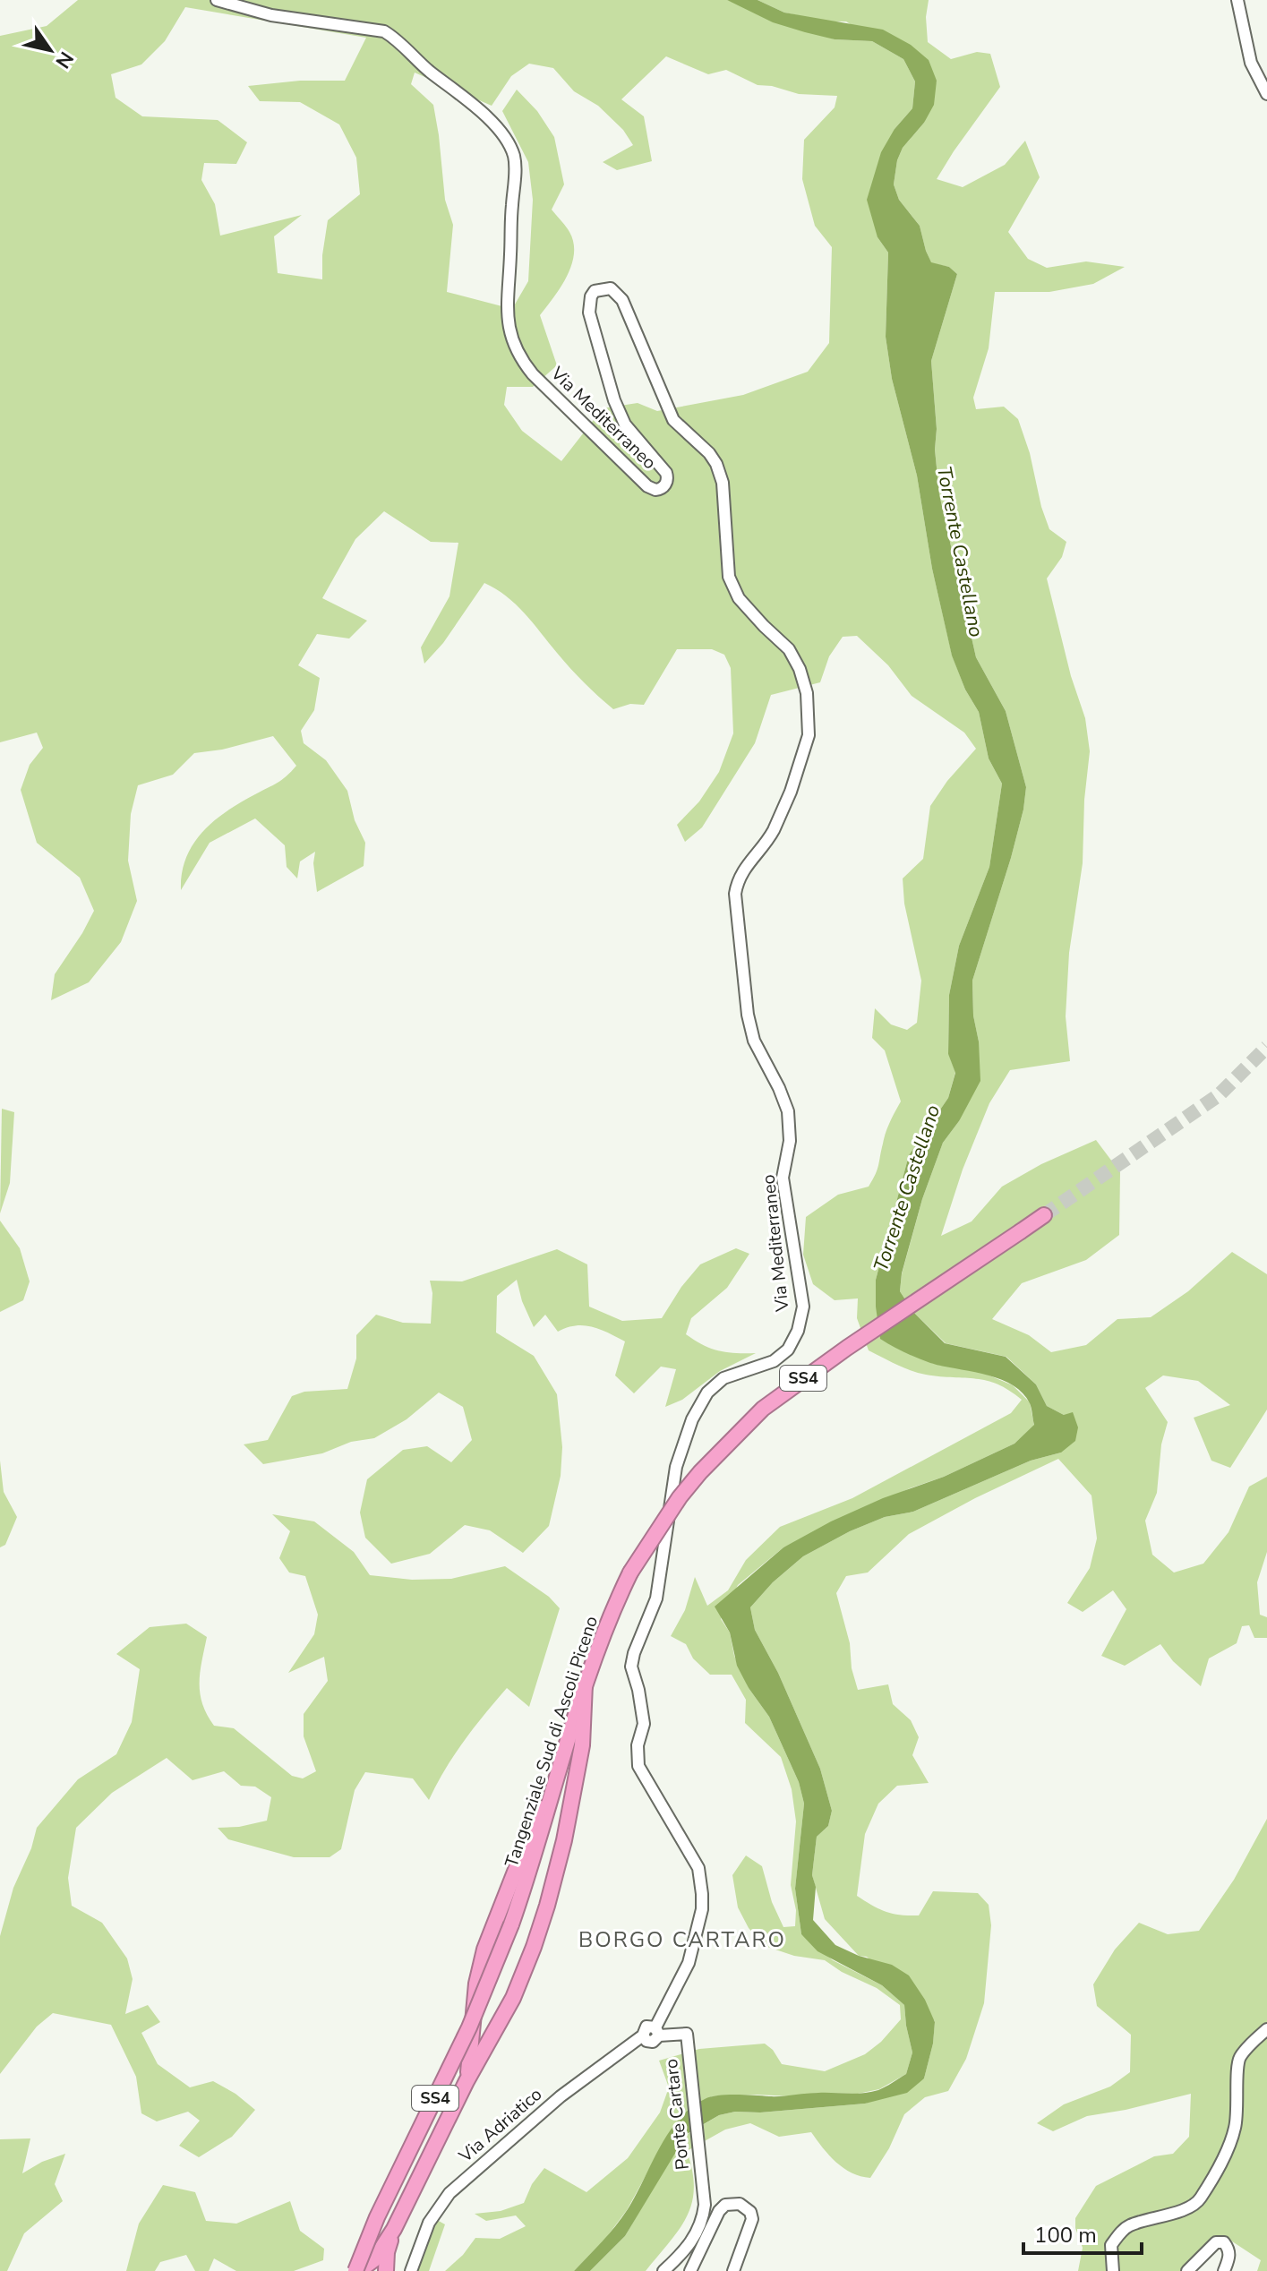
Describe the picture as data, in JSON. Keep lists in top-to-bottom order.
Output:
{
  "streets": {
    "highway": ["SS4", "Tangenziale Sud di Ascoli Piceno"],
    "street": ["Via Mediterraneo", "Ponte Cartaro", "Via Adriatico"]
  },
  "crossings": [
    ["Via Mediterraneo", "Via Adriatico"],
    ["Ponte Cartaro", "Via Adriatico"]
  ],
  "districts": ["BORGO CARTARO"],
  "water": ["Torrente Castellano"],
  "scale_bar": "100 m",
  "north": "bottom right"
}
